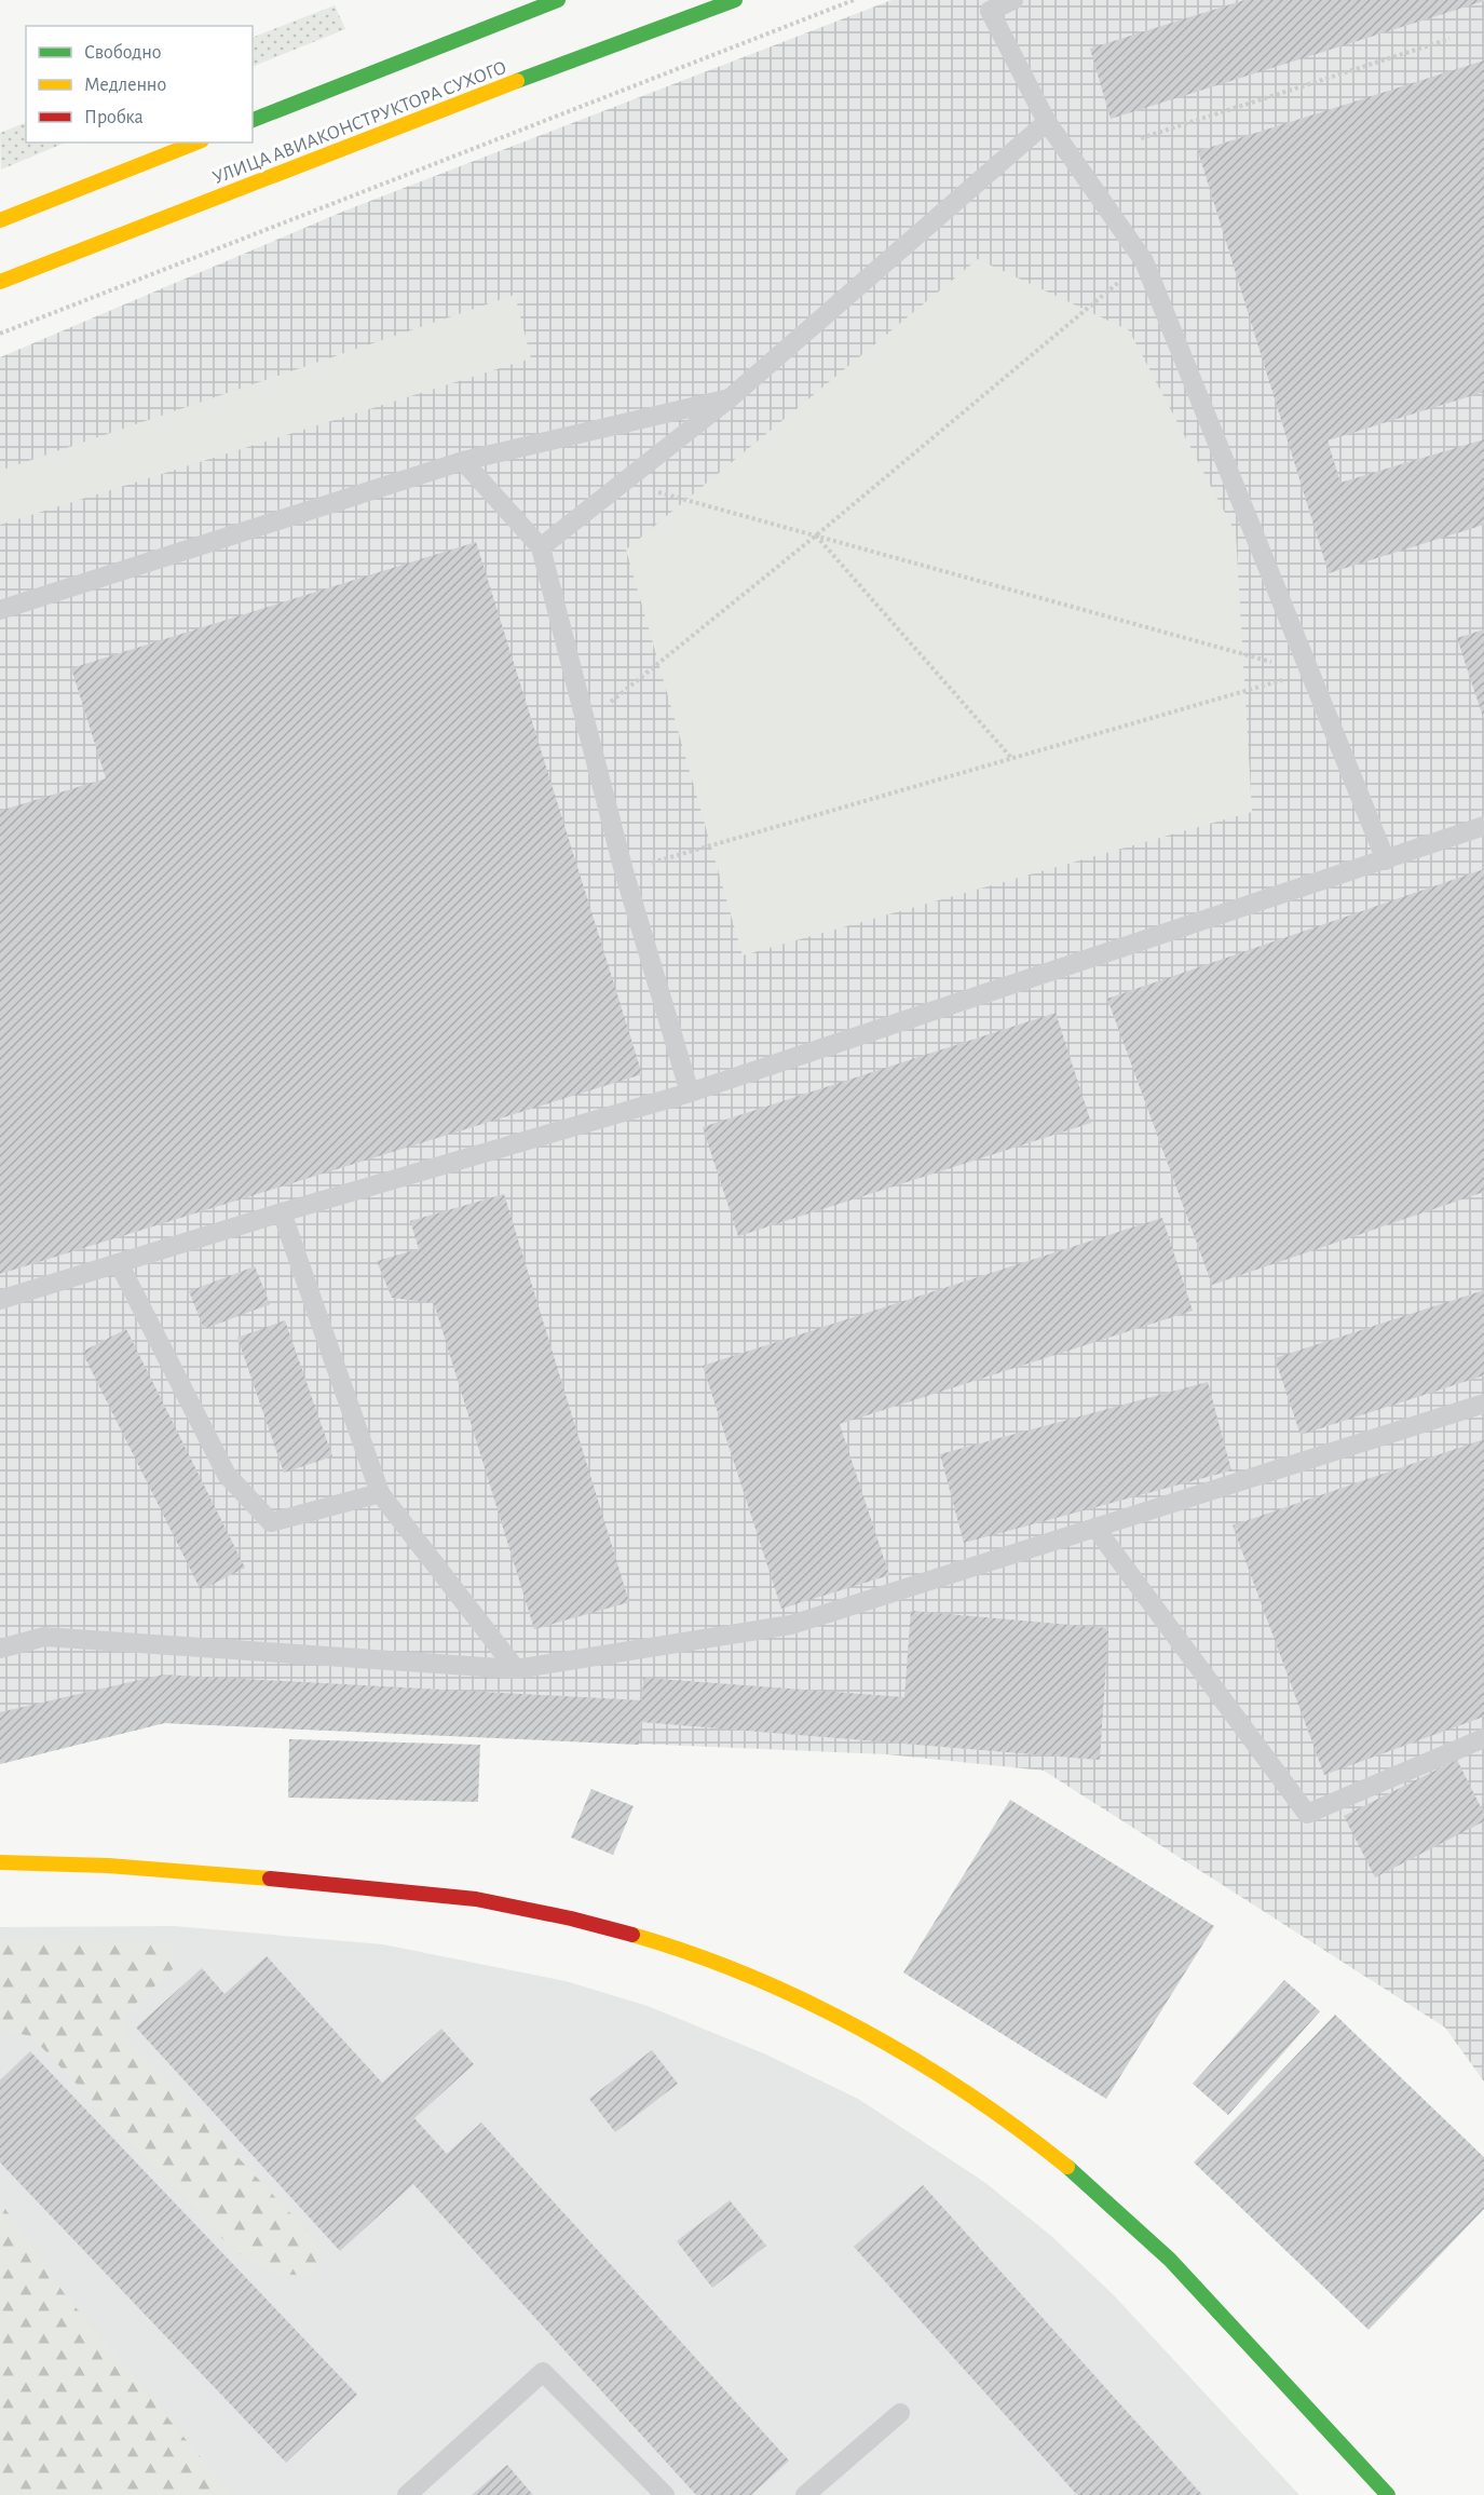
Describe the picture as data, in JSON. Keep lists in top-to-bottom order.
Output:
{
  "streets": {
    "street": ["УЛИЦА АВИАКОНСТРУКТОРА СУХОГО"]
  },
  "legend": ["Свободно", "Медленно", "Пробка"]
}
